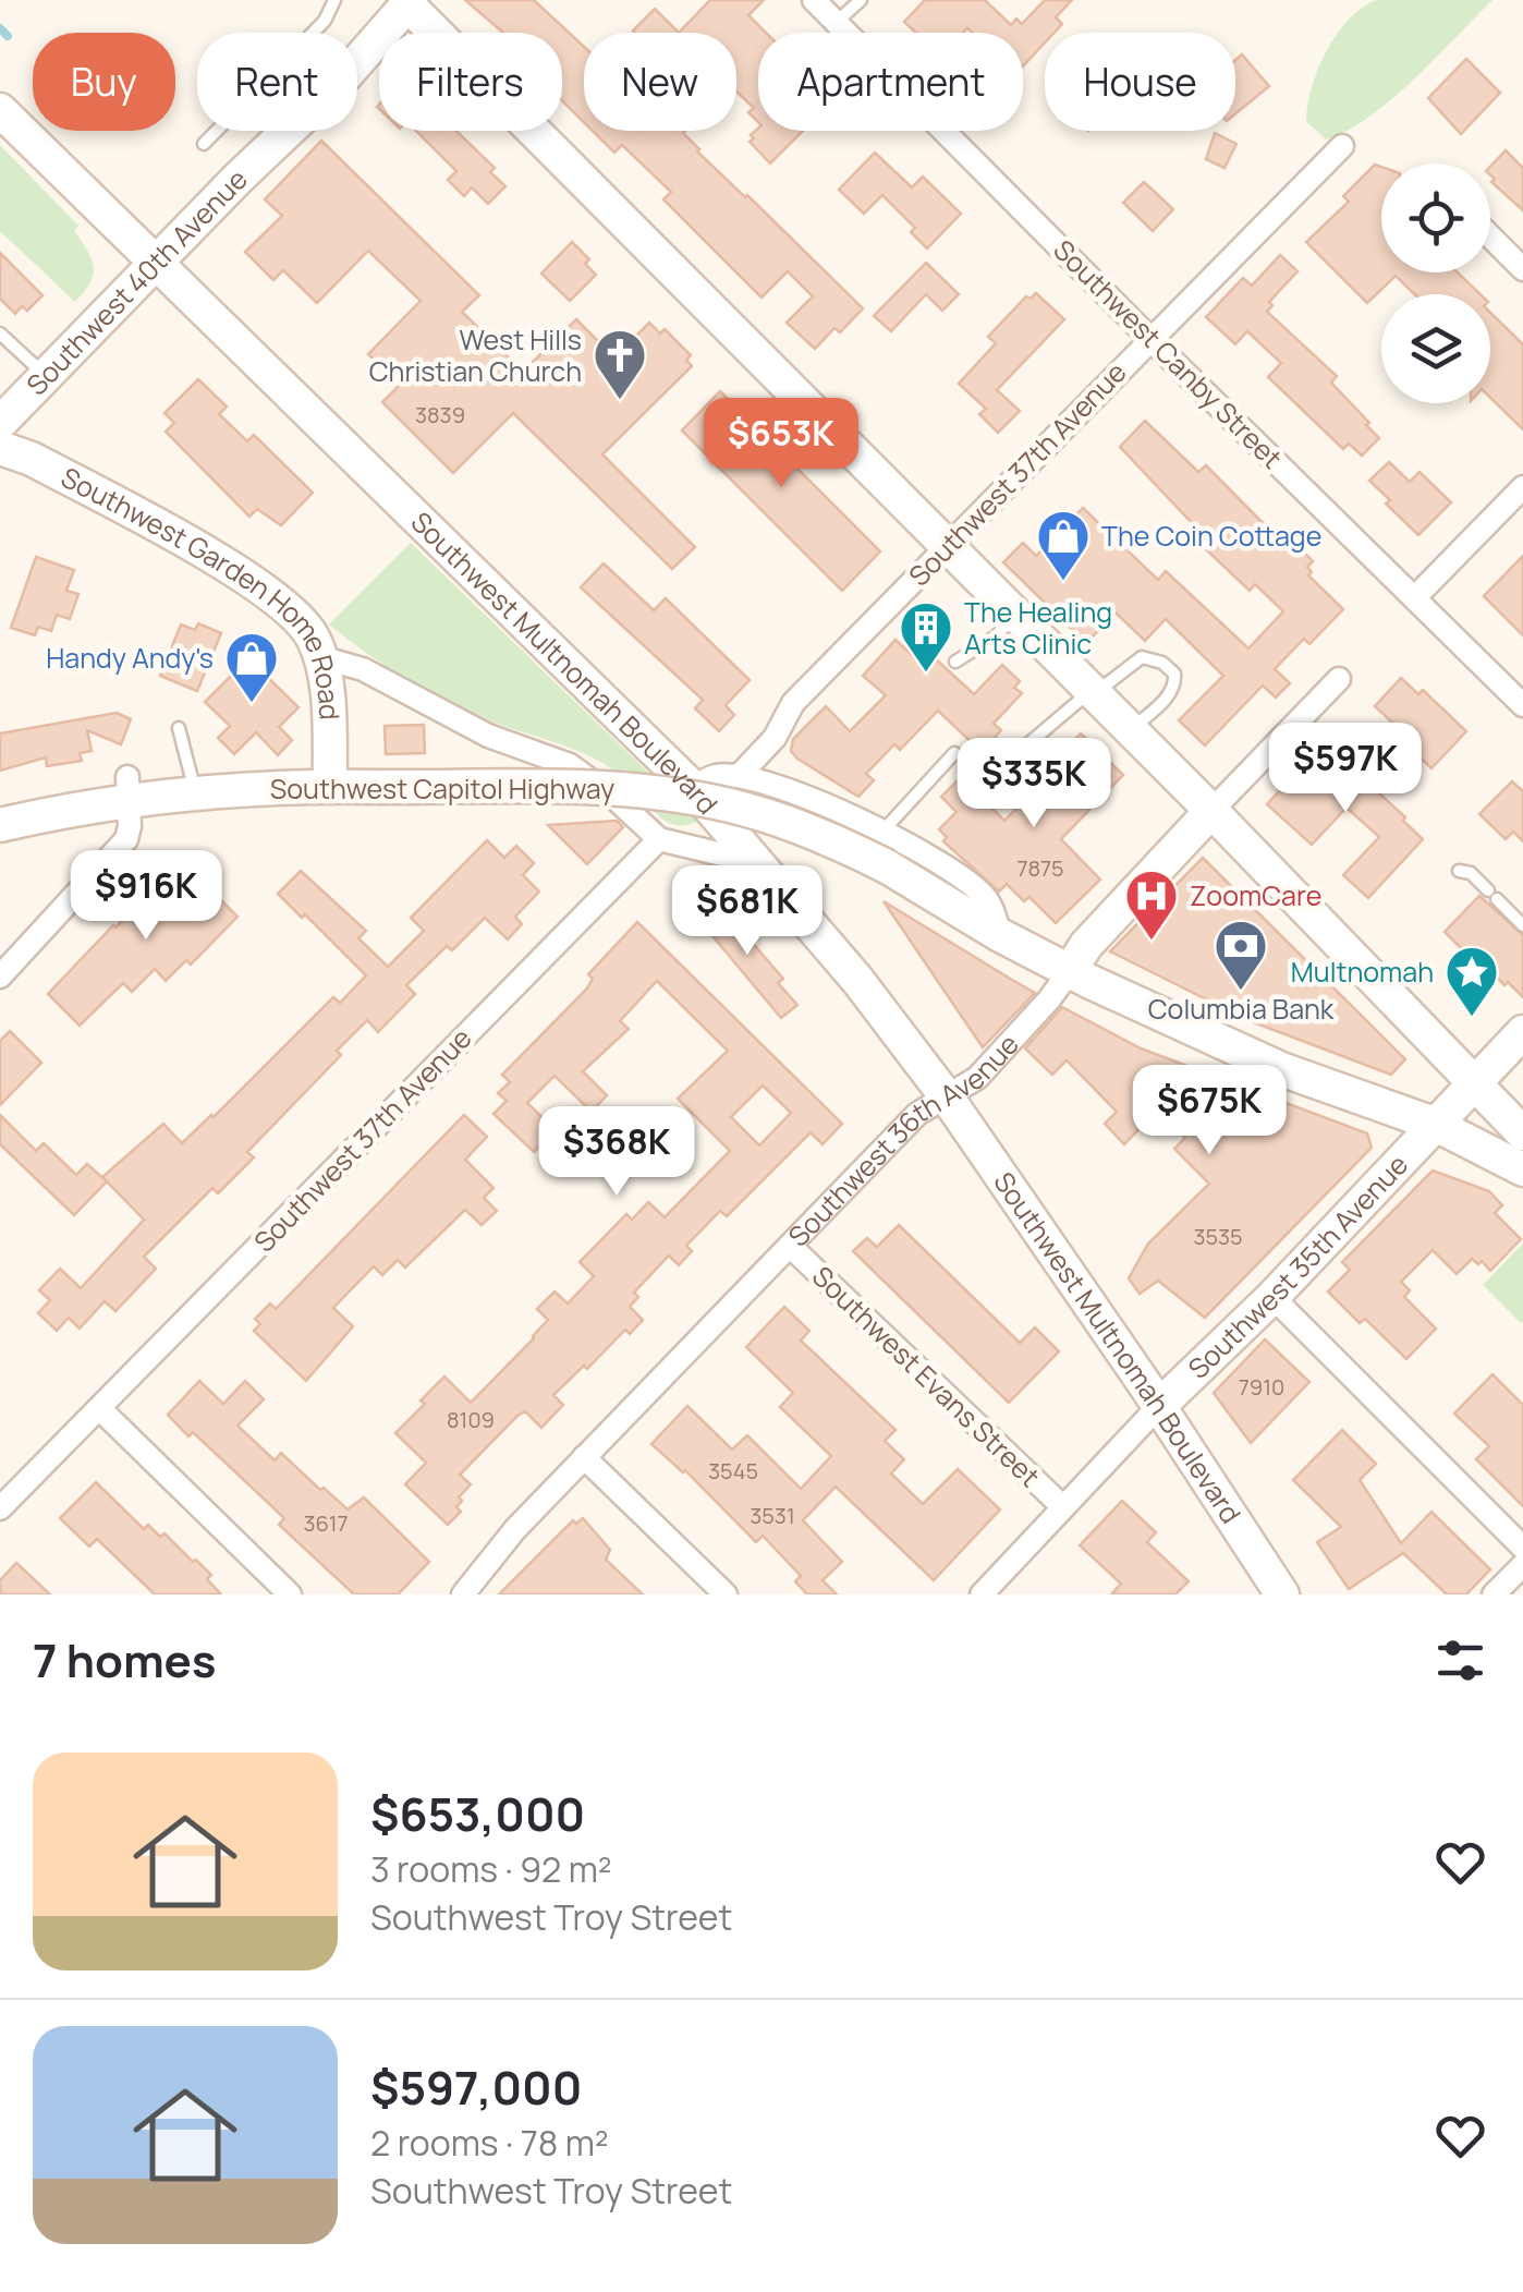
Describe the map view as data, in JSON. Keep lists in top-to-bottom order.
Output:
{
  "streets": {
    "street": [
      "Southwest 40th Avenue",
      "Southwest Canby Street",
      "Southwest 37th Avenue",
      "Southwest Garden Home Road",
      "Southwest Multnomah Boulevard",
      "Southwest Capitol Highway",
      "Southwest 36th Avenue",
      "Southwest 35th Avenue",
      "Southwest Evans Street"
    ]
  },
  "crossings": [
    ["Southwest 40th Avenue", "Southwest Multnomah Boulevard"],
    ["Southwest Canby Street", "Southwest 37th Avenue"],
    ["Southwest Garden Home Road", "Southwest Capitol Highway"],
    ["Southwest Multnomah Boulevard", "Southwest 36th Avenue"],
    ["Southwest Multnomah Boulevard", "Southwest 35th Avenue"],
    ["Southwest Capitol Highway", "Southwest 36th Avenue"],
    ["Southwest Capitol Highway", "Southwest 35th Avenue"],
    ["Southwest 36th Avenue", "Southwest Evans Street"],
    ["Southwest 35th Avenue", "Southwest Evans Street"]
  ],
  "places": {
    "church": ["West Hills Christian Church"],
    "shop": ["The Coin Cottage", "Handy Andy's"],
    "building": ["The Healing Arts Clinic"],
    "hospital": ["ZoomCare"],
    "bank": ["Columbia Bank"],
    "place": ["Multnomah"]
  },
  "house_numbers": [
    "3839",
    "7875",
    "3535",
    "7910",
    "8109",
    "3545",
    "3531",
    "3617"
  ],
  "page": {
    "chip": [
      "Buy",
      "Rent",
      "Filters",
      "New",
      "Apartment",
      "House"
    ],
    "price": [
      "$653K",
      "$597K",
      "$335K",
      "$916K",
      "$681K",
      "$675K",
      "$368K"
    ],
    "heading": "7 homes",
    "list": [
      {
        "name": "$653,000",
        "note": "3 rooms · 92 m² · Southwest Troy Street"
      },
      {
        "name": "$597,000",
        "note": "2 rooms · 78 m² · Southwest Troy Street"
      }
    ]
  }
}
